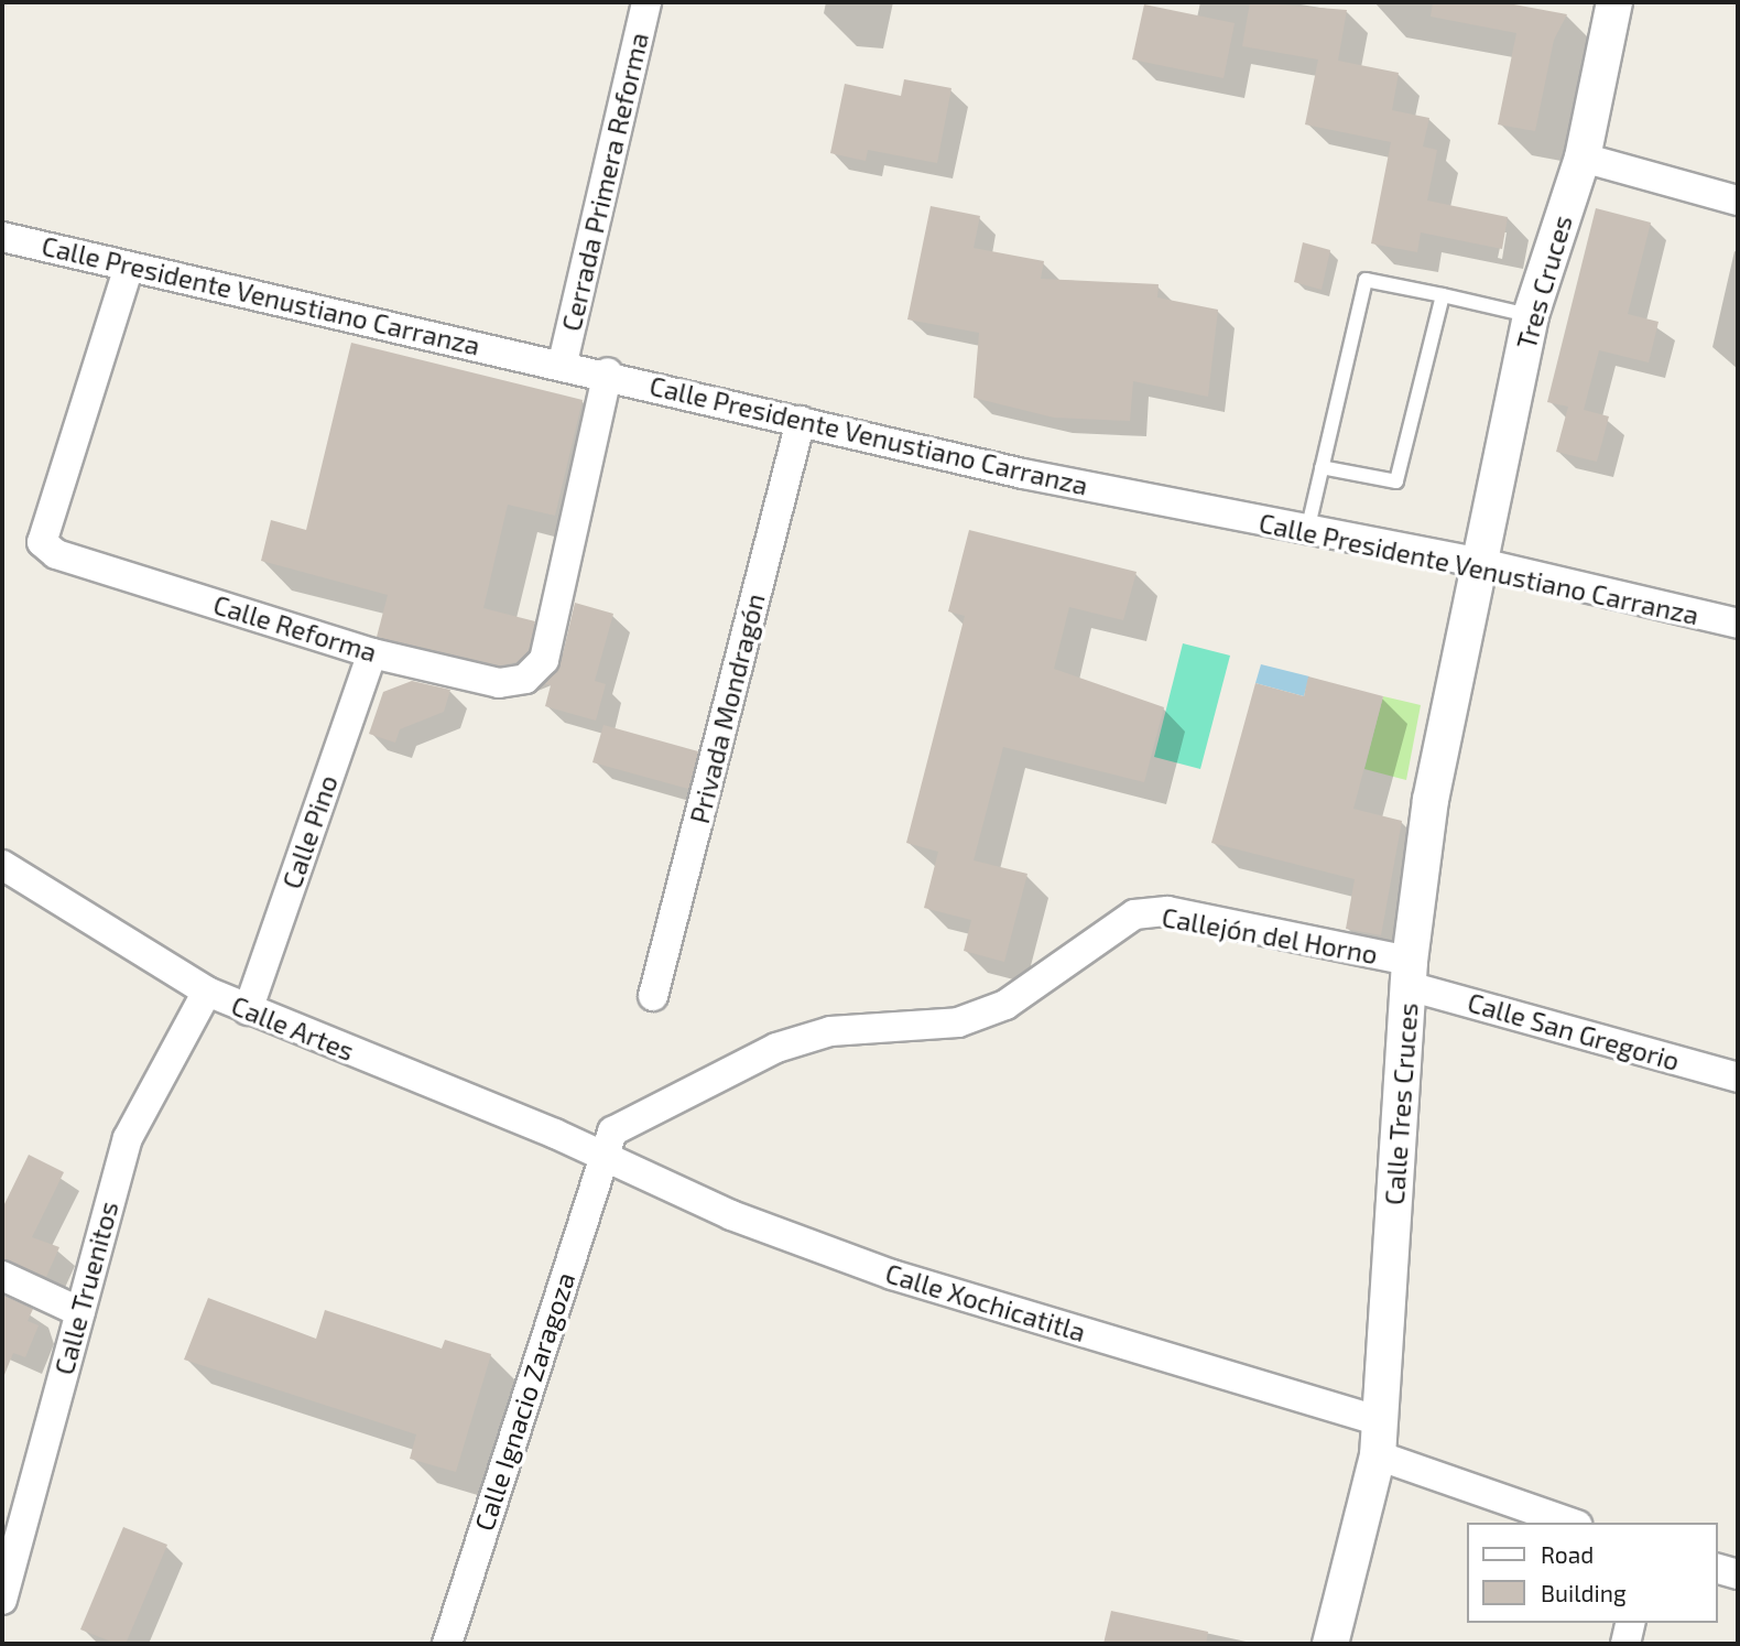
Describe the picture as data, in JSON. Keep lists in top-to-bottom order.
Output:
{
  "streets": {
    "street": [
      "Cerrada Primera Reforma",
      "Tres Cruces",
      "Calle Presidente Venustiano Carranza",
      "Calle Reforma",
      "Privada Mondragón",
      "Calle Pino",
      "Callejón del Horno",
      "Calle Artes",
      "Calle San Gregorio",
      "Calle Tres Cruces",
      "Calle Truenitos",
      "Calle Xochicatitla",
      "Calle Ignacio Zaragoza"
    ]
  },
  "crossings": [
    ["Cerrada Primera Reforma", "Calle Presidente Venustiano Carranza"],
    ["Tres Cruces", "Calle Presidente Venustiano Carranza"],
    ["Tres Cruces", "Calle Tres Cruces"],
    ["Calle Presidente Venustiano Carranza", "Calle Reforma"],
    ["Calle Presidente Venustiano Carranza", "Privada Mondragón"],
    ["Calle Presidente Venustiano Carranza", "Calle Tres Cruces"],
    ["Calle Reforma", "Calle Pino"],
    ["Calle Pino", "Calle Artes"],
    ["Callejón del Horno", "Calle Artes"],
    ["Callejón del Horno", "Calle San Gregorio"],
    ["Callejón del Horno", "Calle Tres Cruces"],
    ["Callejón del Horno", "Calle Xochicatitla"],
    ["Callejón del Horno", "Calle Ignacio Zaragoza"],
    ["Calle Artes", "Calle Truenitos"],
    ["Calle Artes", "Calle Xochicatitla"],
    ["Calle Artes", "Calle Ignacio Zaragoza"],
    ["Calle San Gregorio", "Calle Tres Cruces"],
    ["Calle Tres Cruces", "Calle Xochicatitla"],
    ["Calle Xochicatitla", "Calle Ignacio Zaragoza"]
  ],
  "legend": ["Road", "Building"]
}
